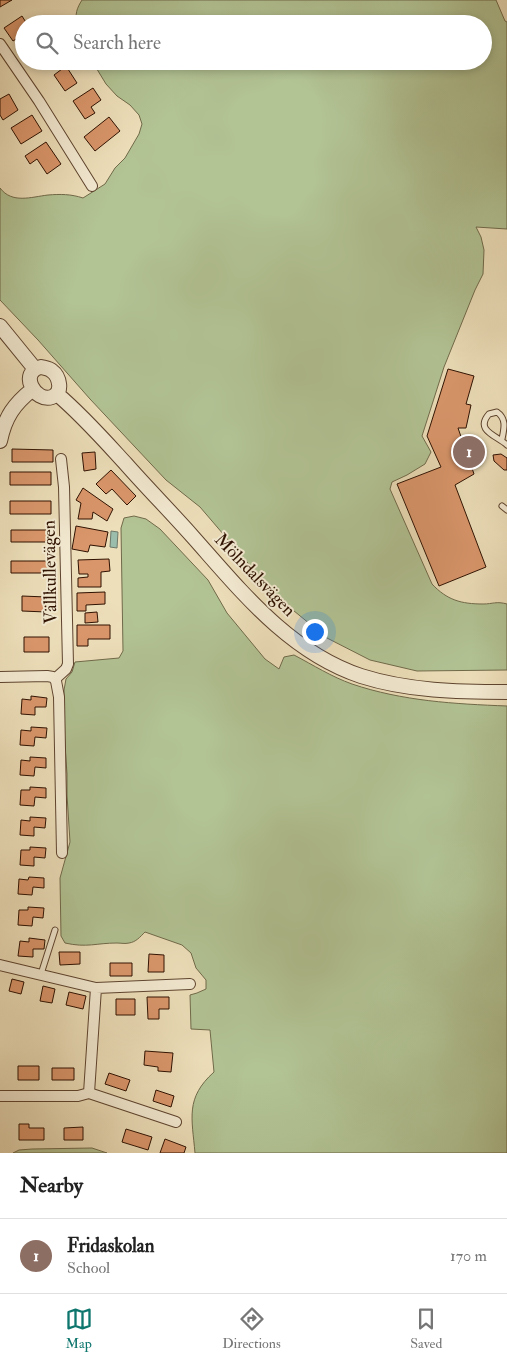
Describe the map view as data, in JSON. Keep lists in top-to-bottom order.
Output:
{
  "streets": {
    "street": ["Vällkullevägen", "Mölndalsvägen"]
  },
  "page": {
    "search": "Search here",
    "pins": "1",
    "heading": "Nearby",
    "list": [
      {
        "mark": "1",
        "name": "Fridaskolan",
        "note": "School",
        "value": "170 m"
      }
    ],
    "nav": ["Map", "Directions", "Saved"]
  }
}
